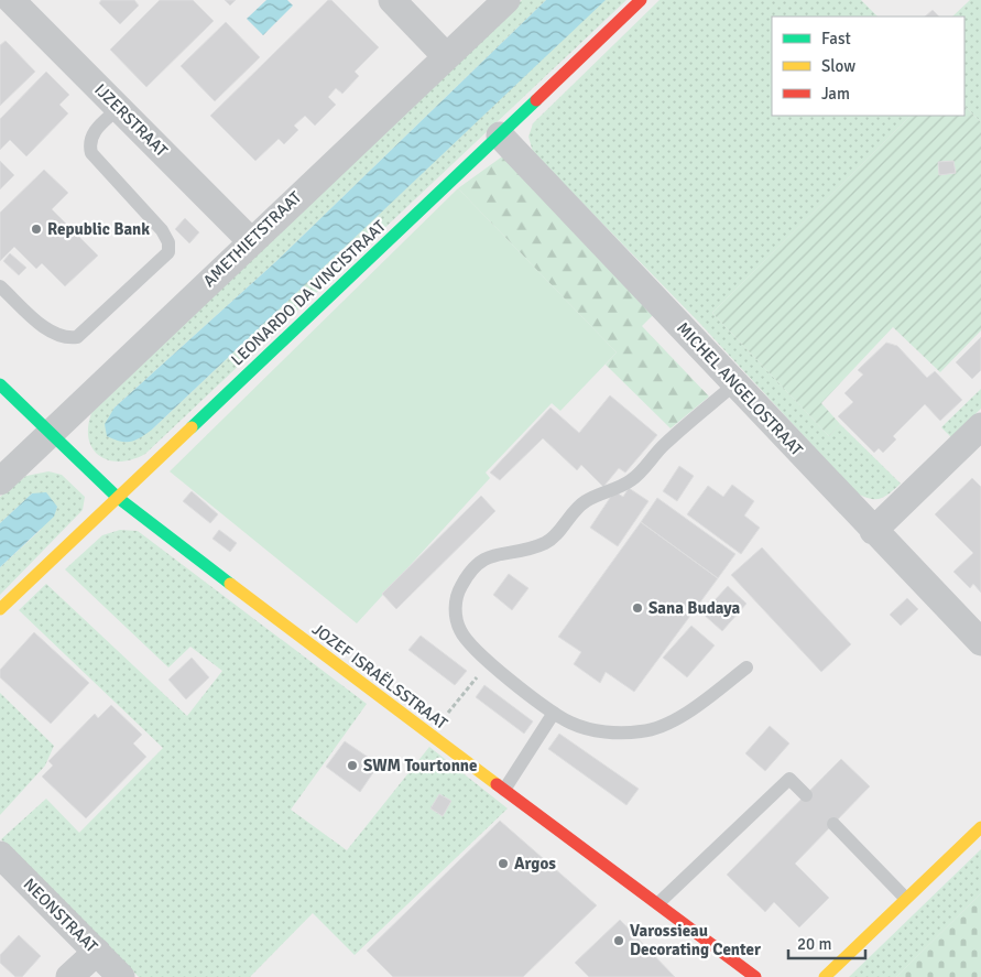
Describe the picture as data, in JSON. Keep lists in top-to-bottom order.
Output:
{
  "streets": {
    "street": [
      "IJZERSTRAAT",
      "AMETHIETSTRAAT",
      "LEONARDO DA VINCISTRAAT",
      "MICHEL ANGELOSTRAAT",
      "JOZEF ISRAËLSSTRAAT",
      "NEONSTRAAT"
    ]
  },
  "crossings": [
    ["IJZERSTRAAT", "AMETHIETSTRAAT"],
    ["AMETHIETSTRAAT", "JOZEF ISRAËLSSTRAAT"],
    ["LEONARDO DA VINCISTRAAT", "MICHEL ANGELOSTRAAT"],
    ["LEONARDO DA VINCISTRAAT", "JOZEF ISRAËLSSTRAAT"]
  ],
  "places": [
    "Republic Bank",
    "Sana Budaya",
    "SWM Tourtonne",
    "Argos",
    "Varossieau Decorating Center"
  ],
  "legend": ["Fast", "Slow", "Jam"],
  "scale_bar": "20 m"
}
